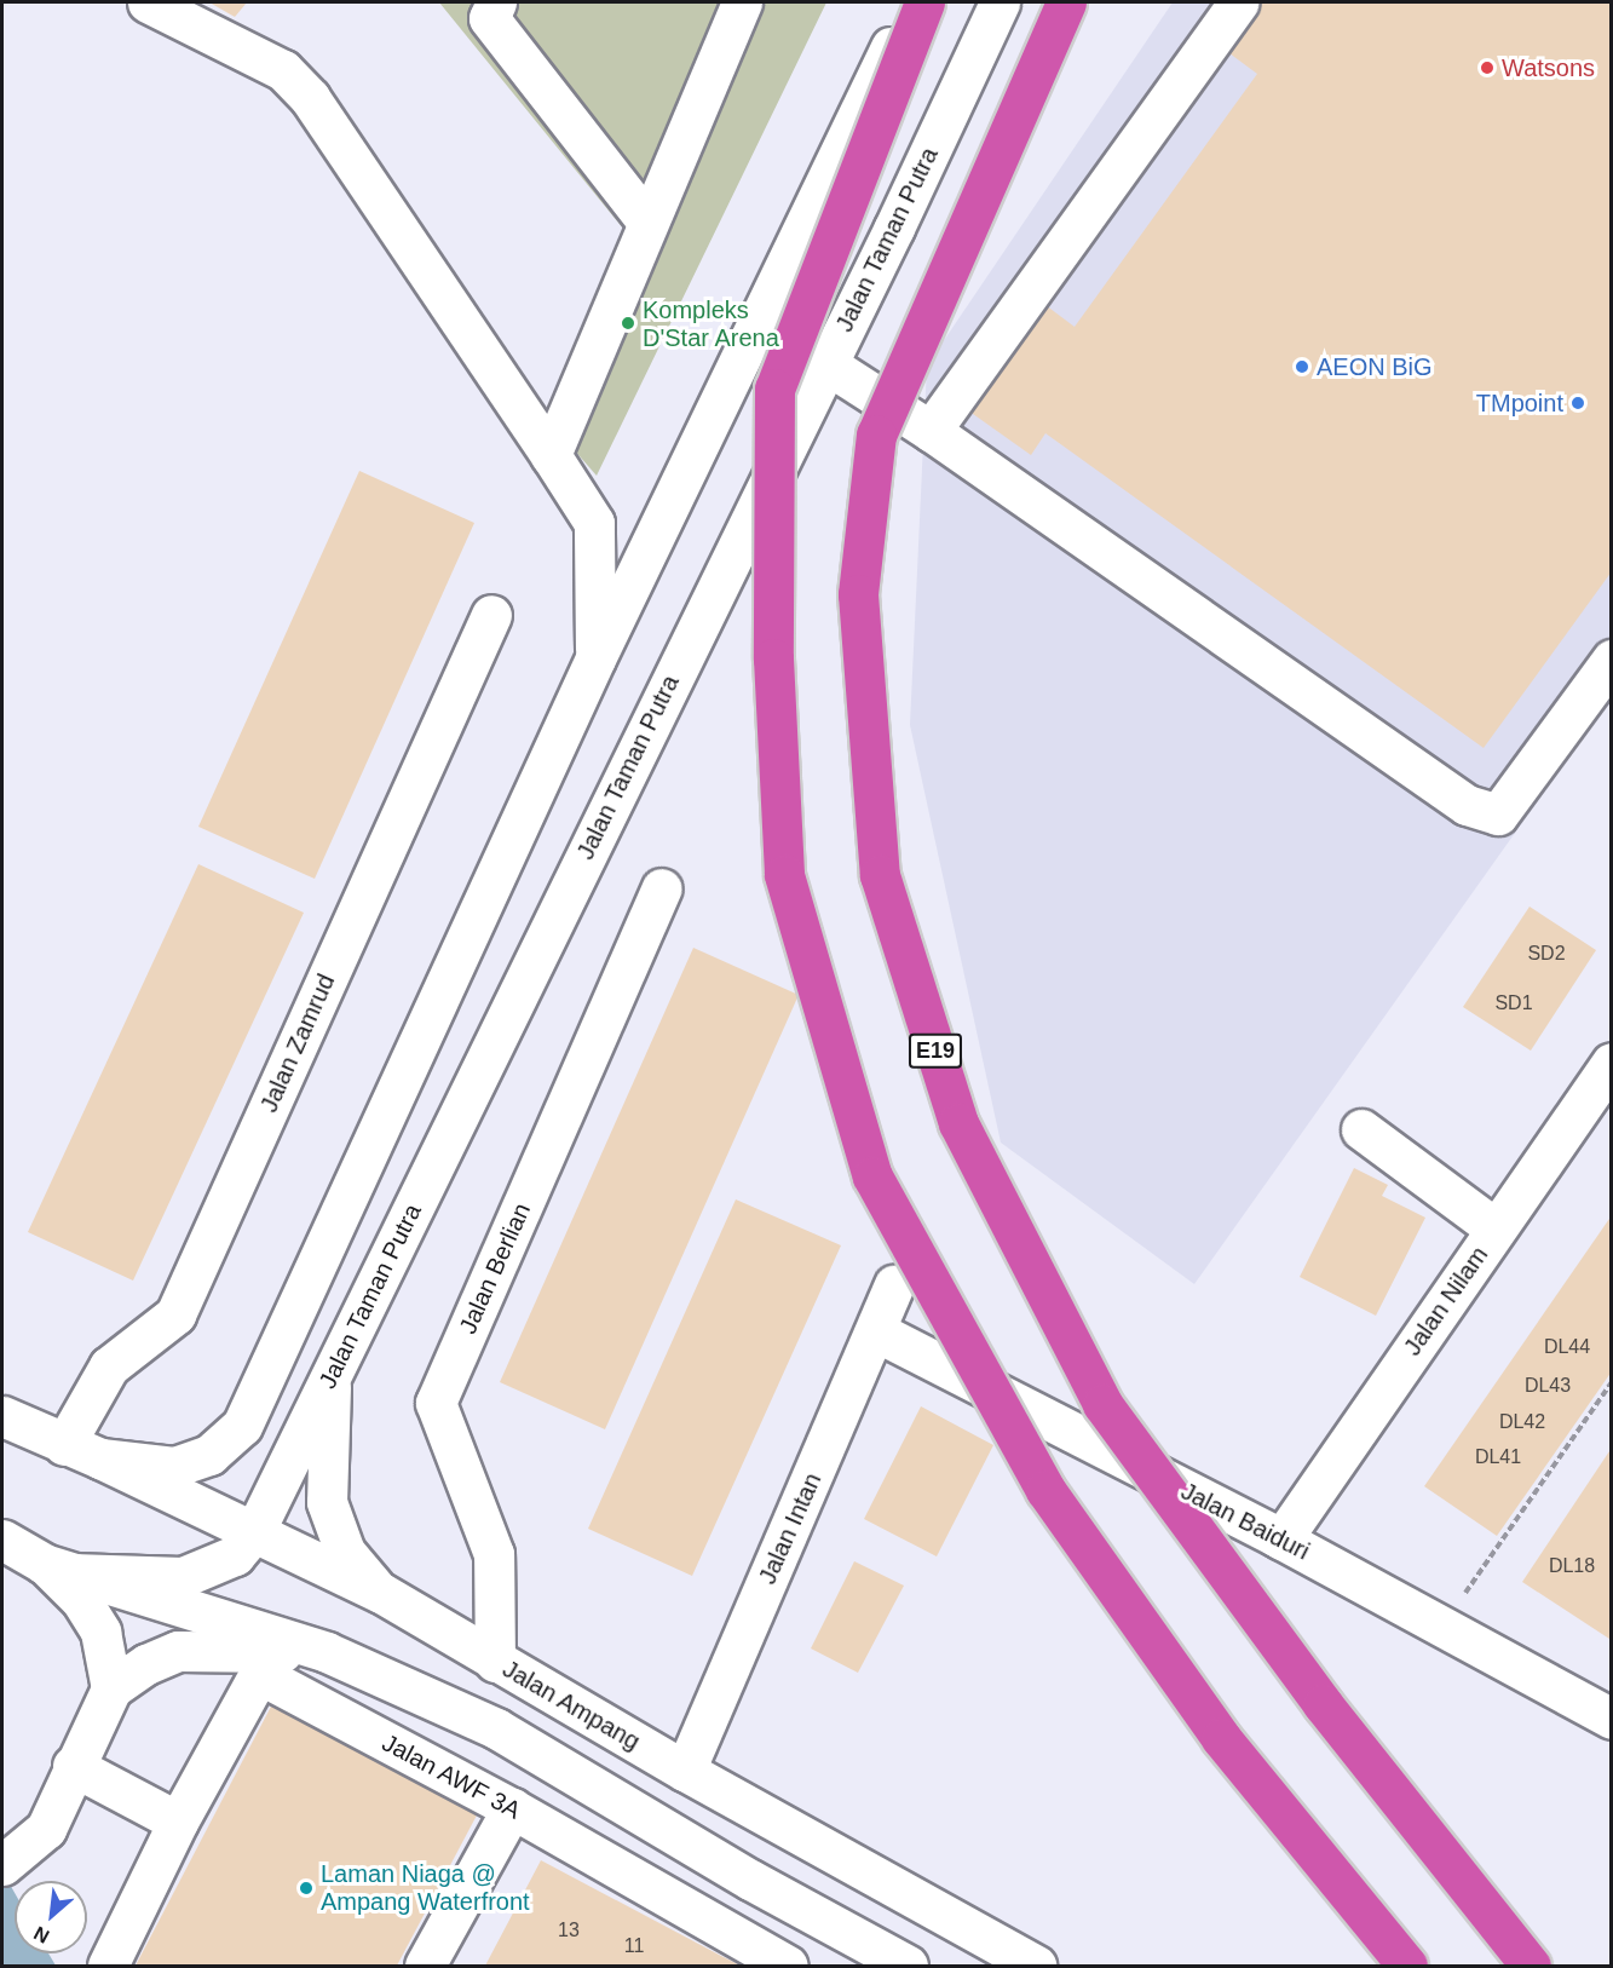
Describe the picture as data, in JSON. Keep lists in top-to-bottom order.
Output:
{
  "streets": {
    "highway": ["E19"],
    "street": [
      "Jalan Taman Putra",
      "Jalan Zamrud",
      "Jalan Berlian",
      "Jalan Nilam",
      "Jalan Baiduri",
      "Jalan Intan",
      "Jalan Ampang",
      "Jalan AWF 3A"
    ]
  },
  "crossings": [
    ["Jalan Taman Putra", "Jalan Ampang"],
    ["Jalan Zamrud", "Jalan Ampang"],
    ["Jalan Berlian", "Jalan Ampang"],
    ["Jalan Nilam", "Jalan Baiduri"],
    ["Jalan Baiduri", "Jalan Intan"],
    ["Jalan Intan", "Jalan Ampang"]
  ],
  "places": [
    "Watsons",
    "Kompleks D'Star Arena",
    "AEON BiG",
    "TMpoint",
    "Laman Niaga @ Ampang Waterfront"
  ],
  "house_numbers": [
    "SD2",
    "SD1",
    "DL44",
    "DL43",
    "DL42",
    "DL41",
    "DL18",
    "13",
    "11"
  ],
  "north": "bottom left"
}
